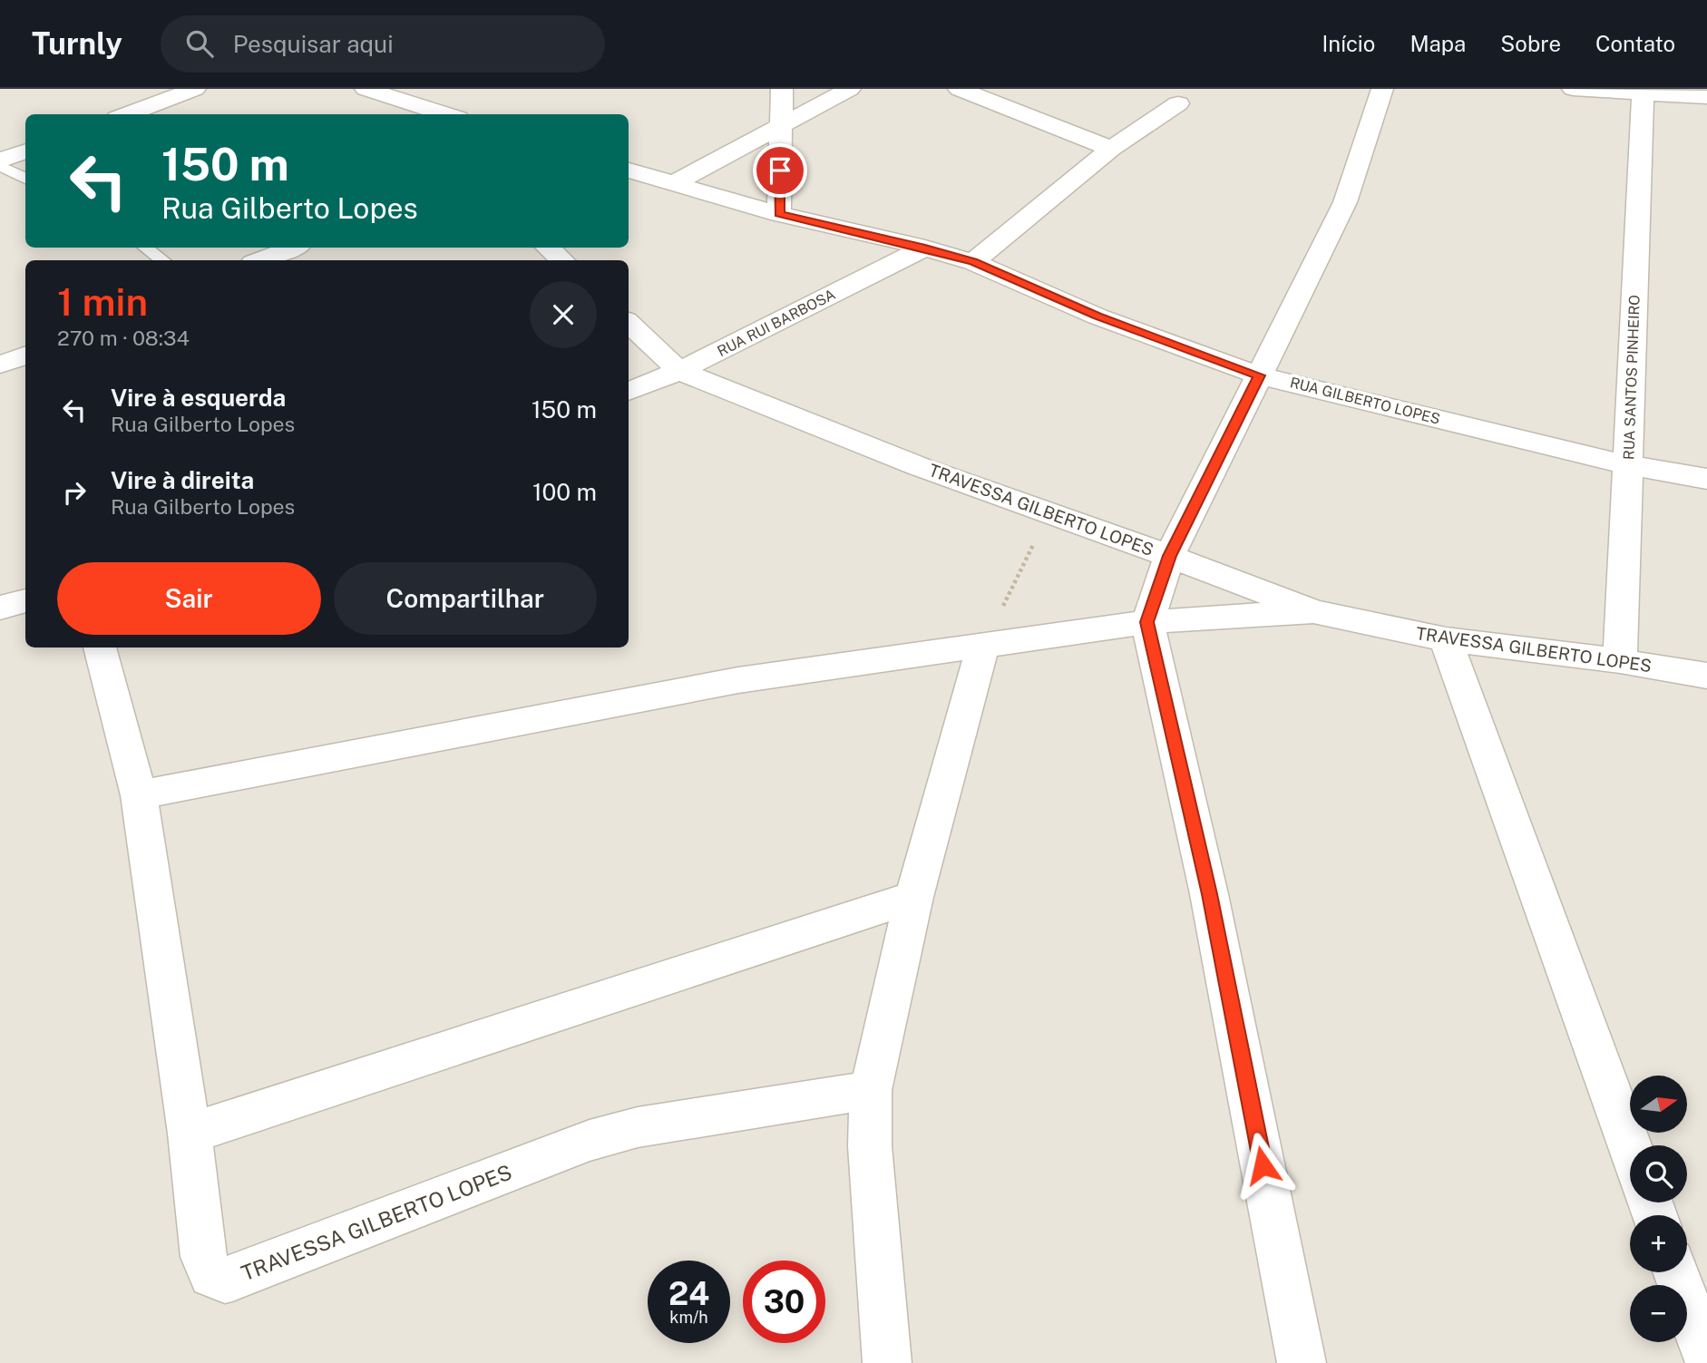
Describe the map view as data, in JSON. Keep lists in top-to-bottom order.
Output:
{
  "streets": {
    "street": [
      "RUA RUI BARBOSA",
      "RUA SANTOS PINHEIRO",
      "RUA GILBERTO LOPES",
      "TRAVESSA GILBERTO LOPES"
    ]
  },
  "crossings": [
    ["RUA RUI BARBOSA", "RUA GILBERTO LOPES"],
    ["RUA RUI BARBOSA", "TRAVESSA GILBERTO LOPES"],
    ["RUA SANTOS PINHEIRO", "RUA GILBERTO LOPES"],
    ["RUA SANTOS PINHEIRO", "TRAVESSA GILBERTO LOPES"]
  ],
  "north": "right",
  "page": {
    "header": "Turnly",
    "search": "Pesquisar aqui",
    "nav": [
      "Início",
      "Mapa",
      "Sobre",
      "Contato"
    ],
    "turn": ["150 m", "Rua Gilberto Lopes"],
    "heading": ["1 min", "270 m · 08:34"],
    "list": [
      {
        "name": "Vire à esquerda",
        "note": "Rua Gilberto Lopes",
        "value": "150 m"
      },
      {
        "name": "Vire à direita",
        "note": "Rua Gilberto Lopes",
        "value": "100 m"
      }
    ],
    "buttons": ["Sair", "Compartilhar"],
    "map_buttons": ["+", "−"],
    "speed": "24 km/h",
    "limit": "30"
  }
}
